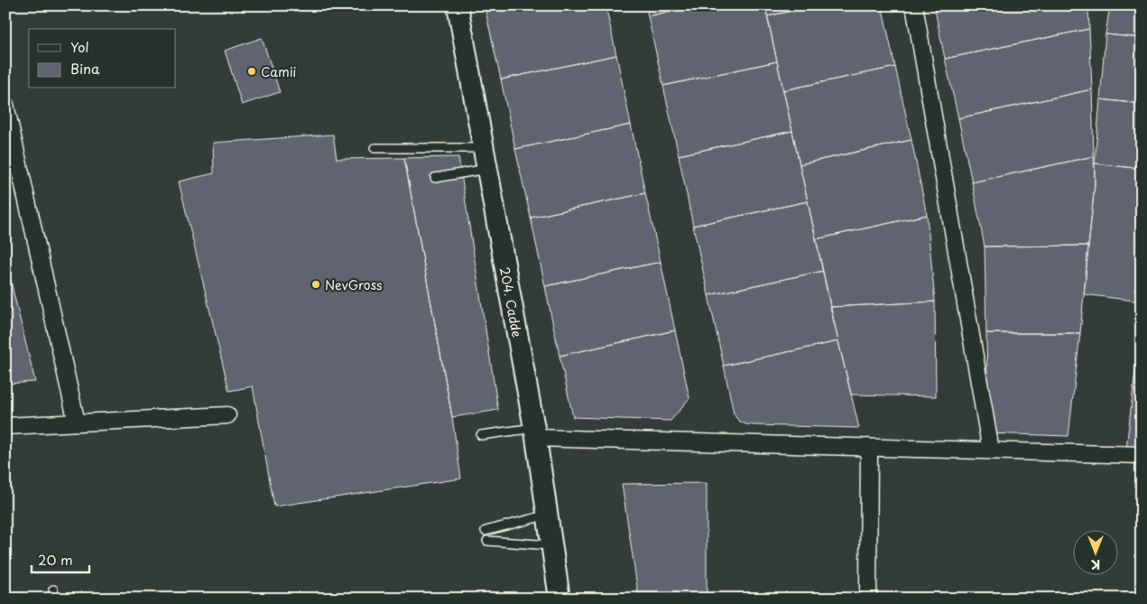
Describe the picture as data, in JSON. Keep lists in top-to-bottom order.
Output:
{
  "streets": {
    "street": ["204. Cadde"]
  },
  "places": ["Camii", "NevGross"],
  "legend": ["Yol", "Bina"],
  "scale_bar": "20 m",
  "north": "bottom"
}
